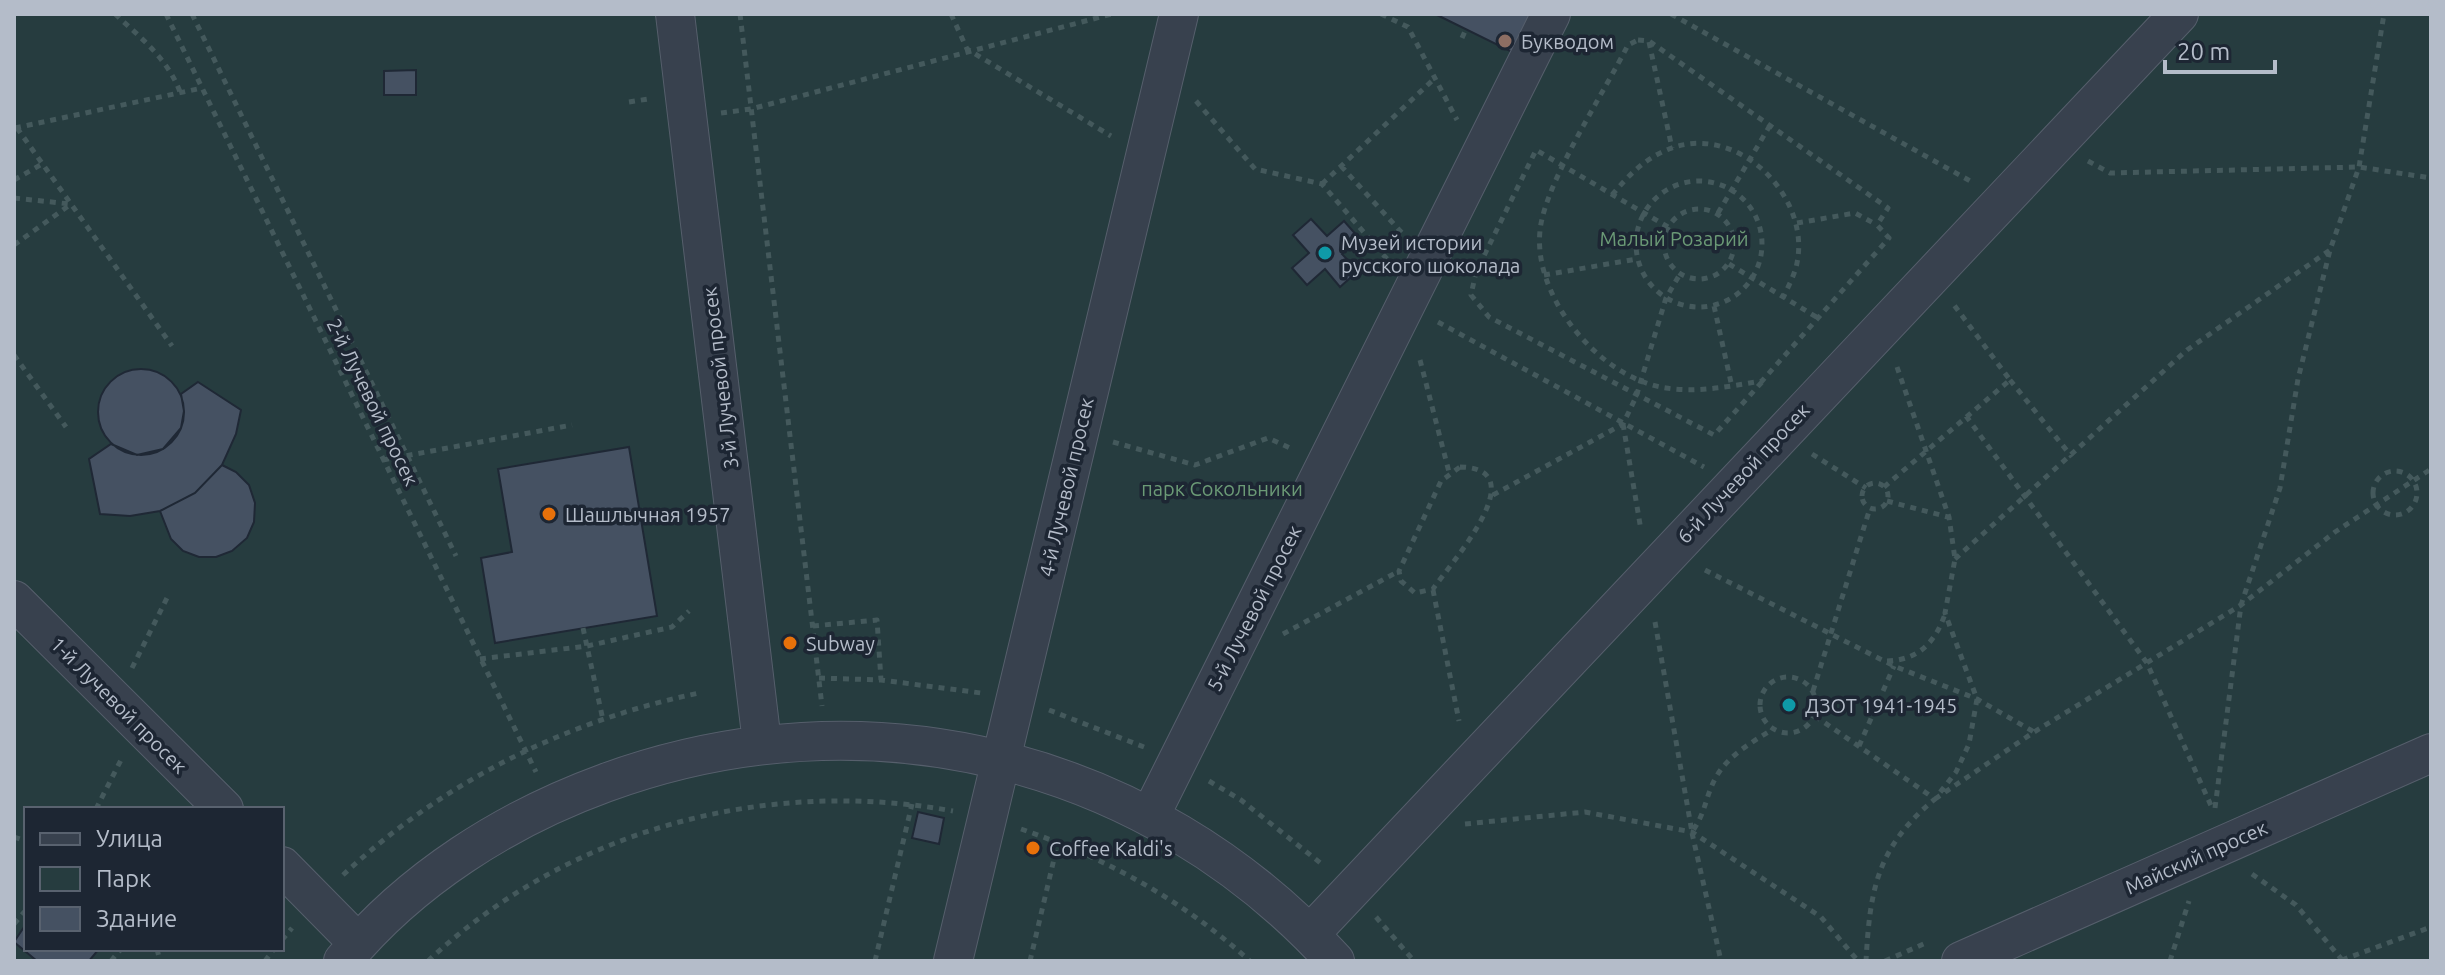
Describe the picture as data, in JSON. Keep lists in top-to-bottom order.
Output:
{
  "streets": {
    "street": [
      "3-й Лучевой просек",
      "6-й Лучевой просек",
      "4-й Лучевой просек",
      "5-й Лучевой просек",
      "1-й Лучевой просек",
      "Майский просек"
    ],
    "path": ["2-й Лучевой просек"]
  },
  "parks": ["Малый Розарий", "парк Сокольники"],
  "places": [
    "Букводом",
    "Музей истории русского шоколада",
    "Шашлычная 1957",
    "Subway",
    "ДЗОТ 1941-1945",
    "Coffee Kaldi's"
  ],
  "legend": ["Улица", "Парк", "Здание"],
  "scale_bar": "20 m"
}
